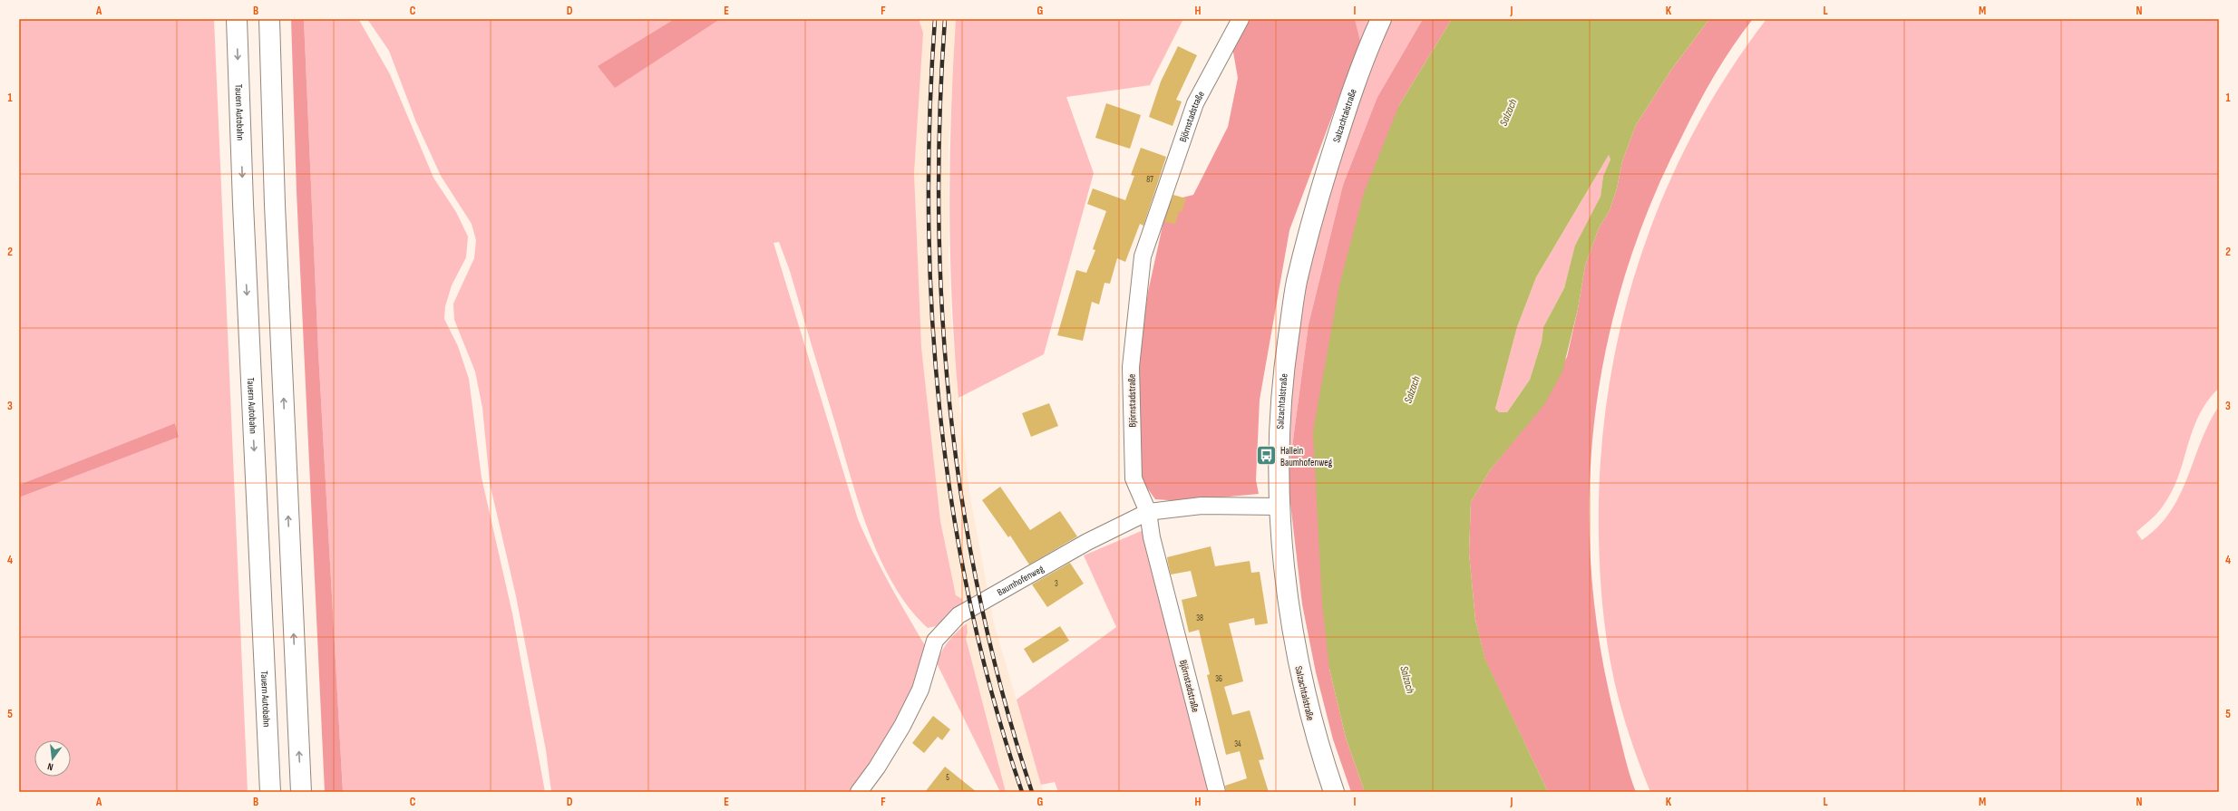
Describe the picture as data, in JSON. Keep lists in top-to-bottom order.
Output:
{
  "streets": {
    "main road": ["Tauern Autobahn", "Salzachtalstraße"],
    "street": ["Björnstadstraße", "Baumhofenweg"]
  },
  "crossings": [
    ["Salzachtalstraße", "Baumhofenweg"],
    ["Björnstadstraße", "Baumhofenweg"]
  ],
  "water": ["Salzach"],
  "places": {
    "bus stop": ["Hallein Baumhofenweg"]
  },
  "house_numbers": [
    "87",
    "3",
    "38",
    "36",
    "34",
    "5"
  ],
  "north": "bottom",
  "grid": {
    "columns": [
      "A",
      "B",
      "C",
      "D",
      "E",
      "F",
      "G",
      "H",
      "I",
      "J",
      "K",
      "L",
      "M",
      "N"
    ],
    "rows": [
      "1",
      "2",
      "3",
      "4",
      "5"
    ]
  }
}
